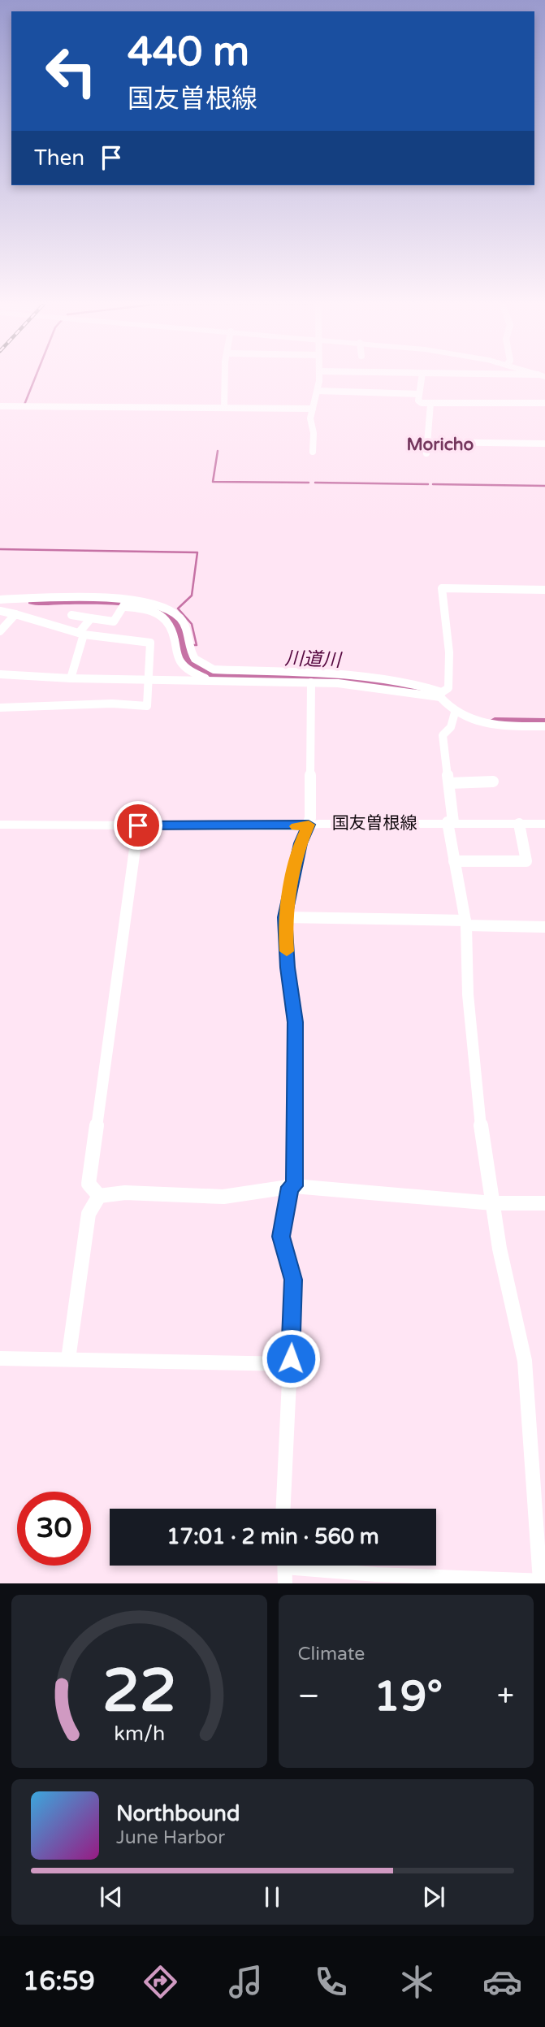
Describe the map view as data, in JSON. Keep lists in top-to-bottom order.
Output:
{
  "streets": {
    "main road": ["国友曽根線"]
  },
  "districts": ["Moricho"],
  "water": ["川道川"],
  "page": {
    "turn": ["440 m", "国友曽根線"],
    "then": "Then",
    "limit": "30",
    "trip": "17:01 · 2 min · 560 m",
    "tile": "Climate",
    "heat": ["−", "19°", "+"],
    "song": ["Northbound", "June Harbor"],
    "tabs": "16:59",
    "gauge": ["22", "km/h"]
  }
}
